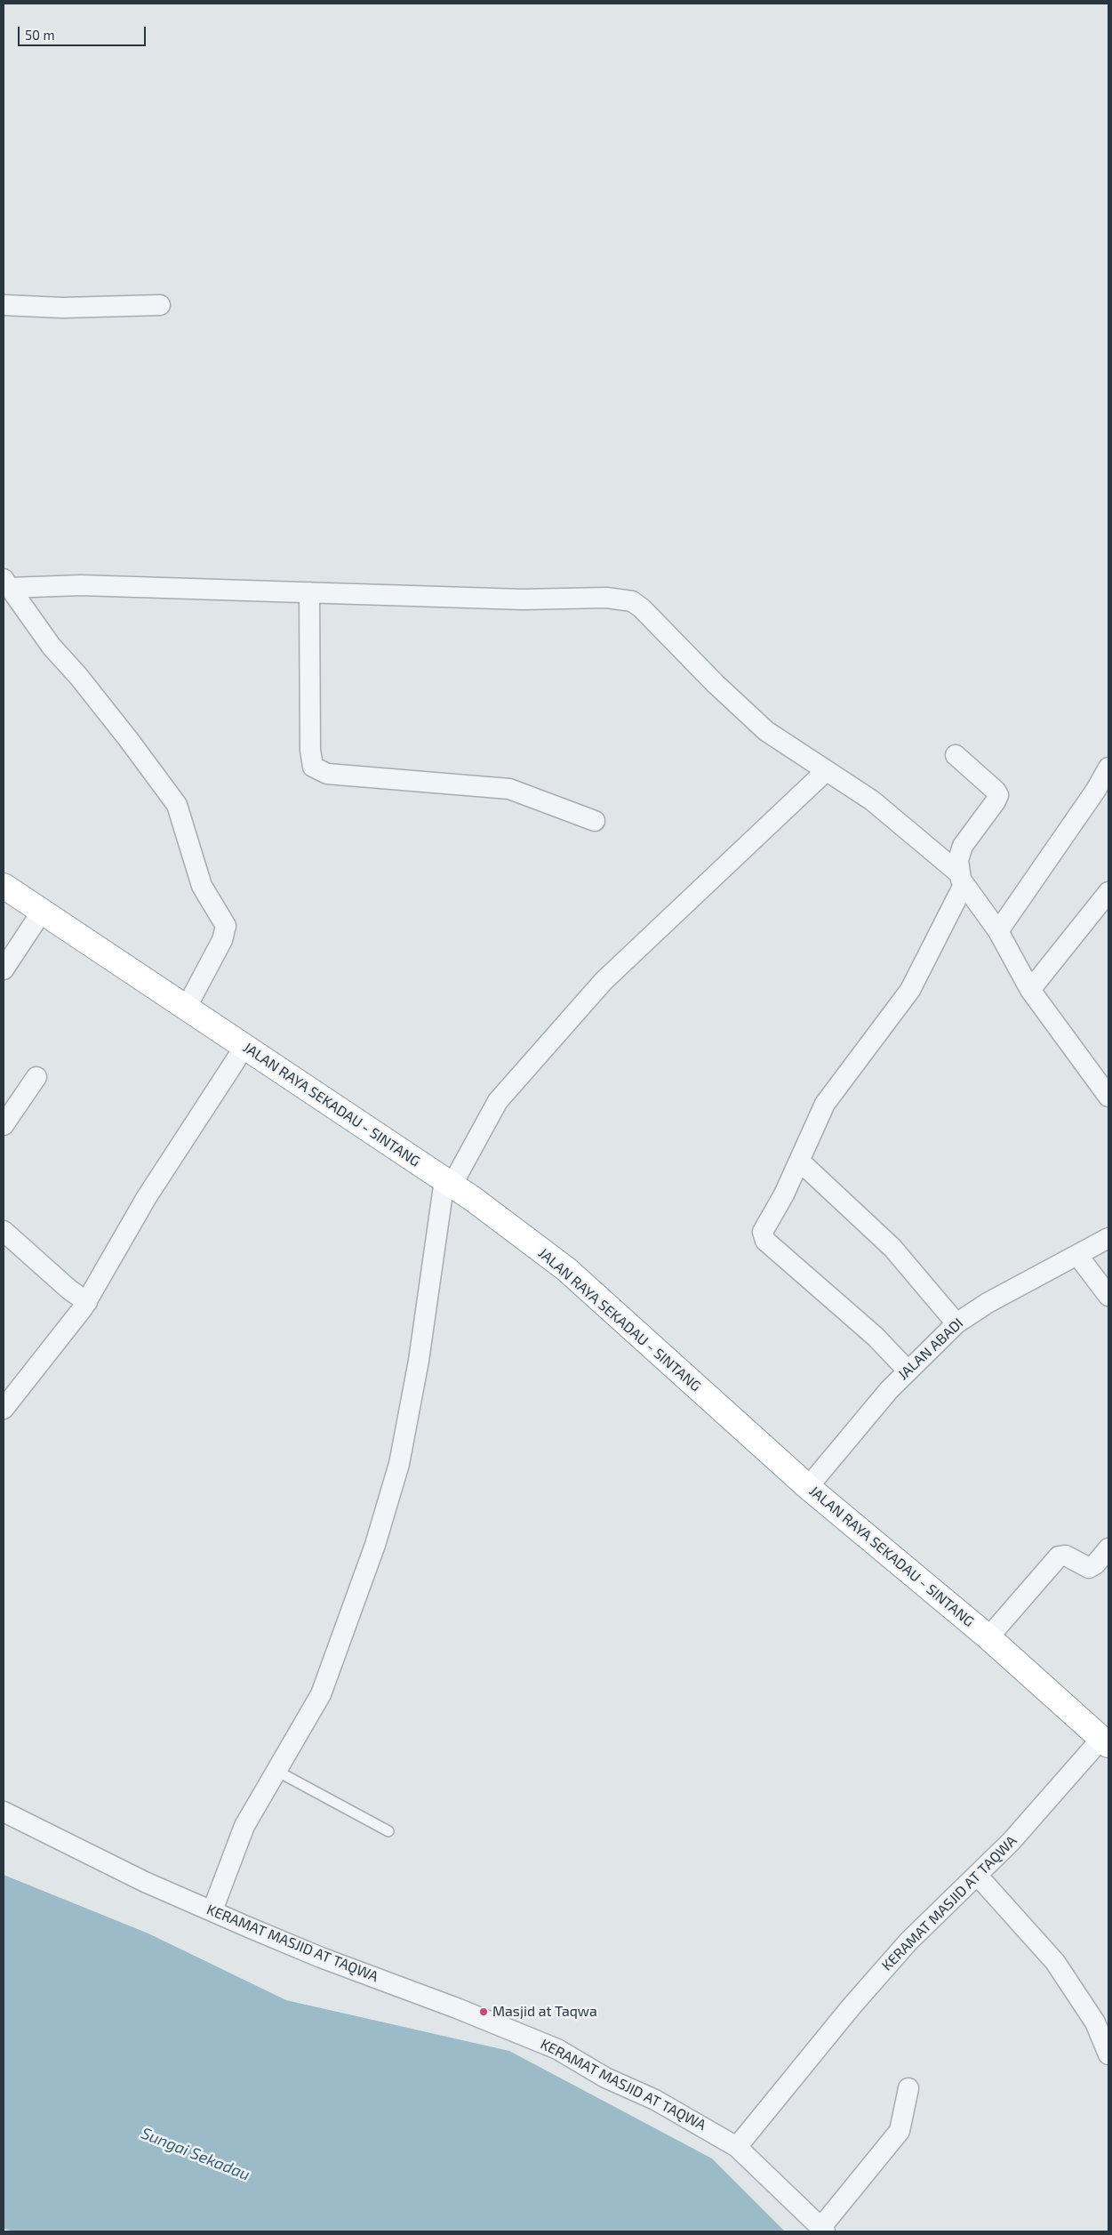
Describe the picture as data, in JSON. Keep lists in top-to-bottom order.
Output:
{
  "streets": {
    "highway": ["JALAN RAYA SEKADAU - SINTANG"],
    "street": ["JALAN ABADI", "KERAMAT MASJID AT TAQWA"]
  },
  "crossings": [
    ["JALAN RAYA SEKADAU - SINTANG", "JALAN ABADI"],
    ["JALAN RAYA SEKADAU - SINTANG", "KERAMAT MASJID AT TAQWA"]
  ],
  "water": ["Sungai Sekadau"],
  "places": ["Masjid at Taqwa"],
  "scale_bar": "50 m"
}
